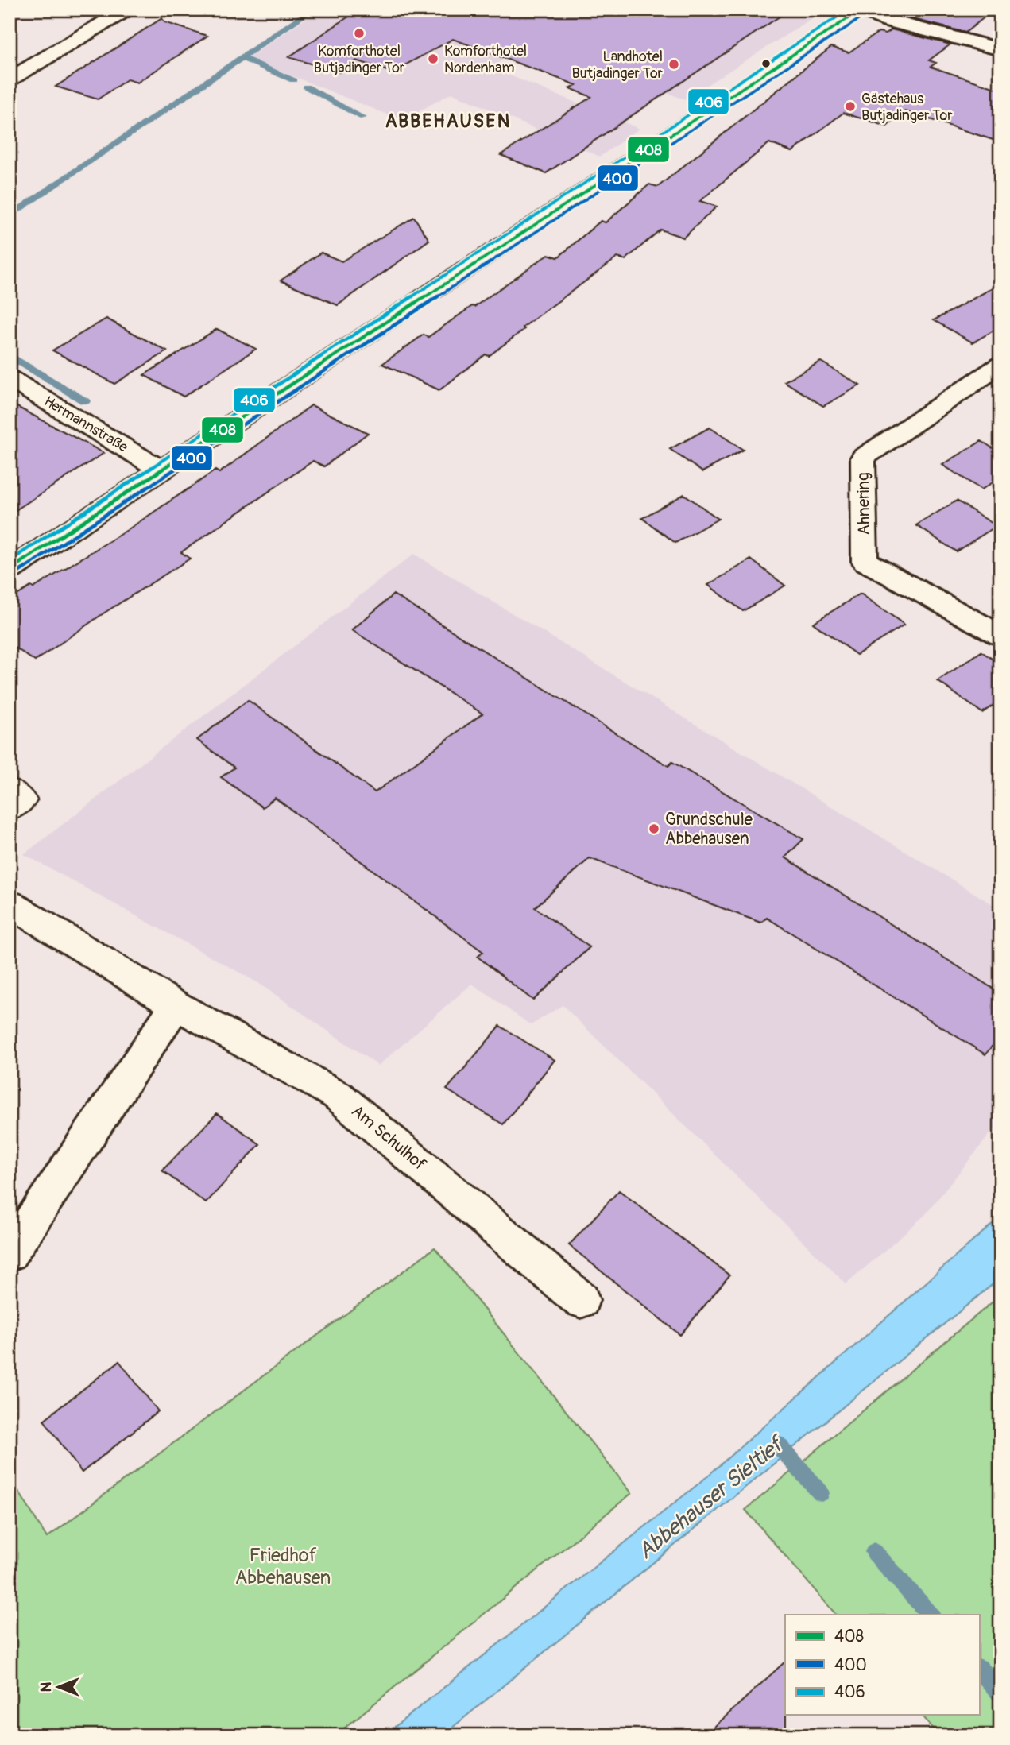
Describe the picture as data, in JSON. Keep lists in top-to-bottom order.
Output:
{
  "streets": {
    "street": ["Hermannstraße", "Ahnering", "Am Schulhof"]
  },
  "districts": ["ABBEHAUSEN"],
  "water": ["Abbehauser Sieltief"],
  "parks": ["Friedhof Abbehausen"],
  "places": [
    "Komforthotel Butjadinger Tor",
    "Komforthotel Nordenham",
    "Landhotel Butjadinger Tor",
    "Gästehaus Butjadinger Tor",
    "Grundschule Abbehausen"
  ],
  "lines": ["transit line 408", "transit line 406", "transit line 400"],
  "legend": ["408", "400", "406"],
  "north": "left"
}
